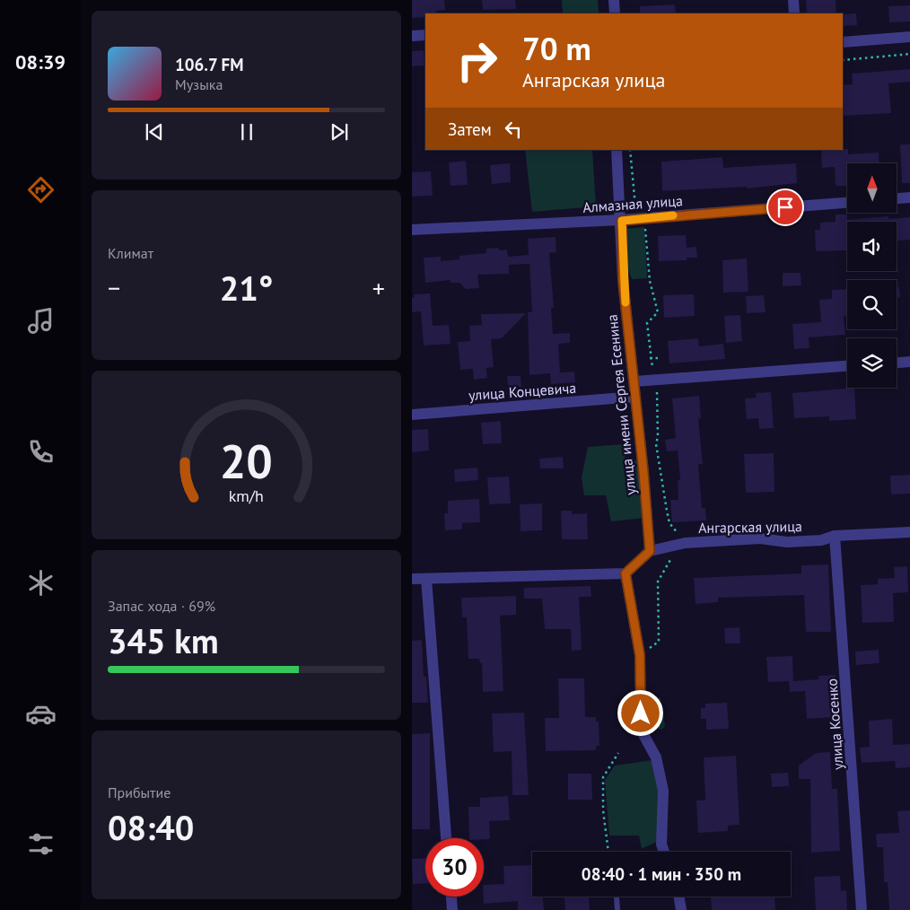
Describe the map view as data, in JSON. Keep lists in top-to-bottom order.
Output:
{
  "streets": {
    "street": [
      "Алмазная улица",
      "улица Концевича",
      "улица имени Сергея Есенина",
      "Ангарская улица",
      "улица Косенко"
    ]
  },
  "crossings": [
    ["Алмазная улица", "улица имени Сергея Есенина"],
    ["улица Концевича", "улица имени Сергея Есенина"],
    ["улица имени Сергея Есенина", "Ангарская улица"],
    ["Ангарская улица", "улица Косенко"]
  ],
  "north": "top",
  "page": {
    "tabs": "08:39",
    "turn": ["70 m", "Ангарская улица"],
    "song": ["106.7 FM", "Музыка"],
    "then": "Затем",
    "tile": [
      "Климат",
      ["Запас хода · 69%", "345 km"],
      ["Прибытие", "08:40"]
    ],
    "heat": ["−", "21°", "+"],
    "limit": "30",
    "trip": "08:40 · 1 мин · 350 m",
    "gauge": ["20", "km/h"]
  }
}
